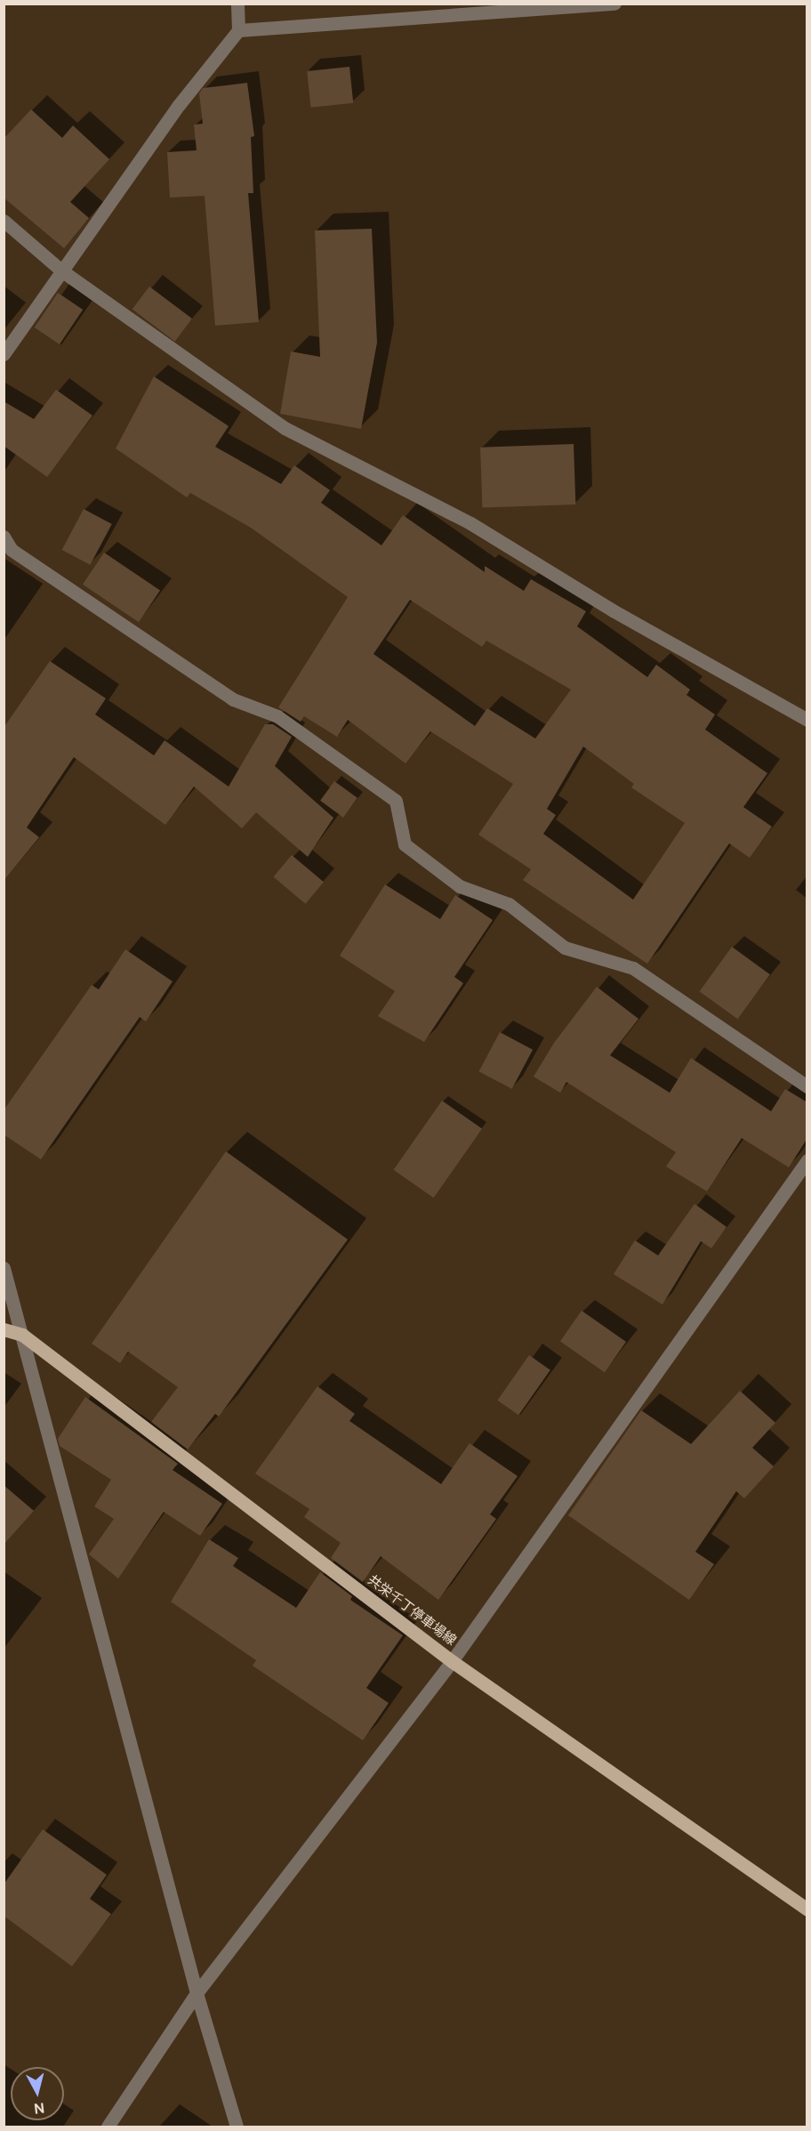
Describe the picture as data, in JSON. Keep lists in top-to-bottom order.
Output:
{
  "streets": {
    "main road": ["共栄千丁停車場線"]
  },
  "north": "bottom"
}
